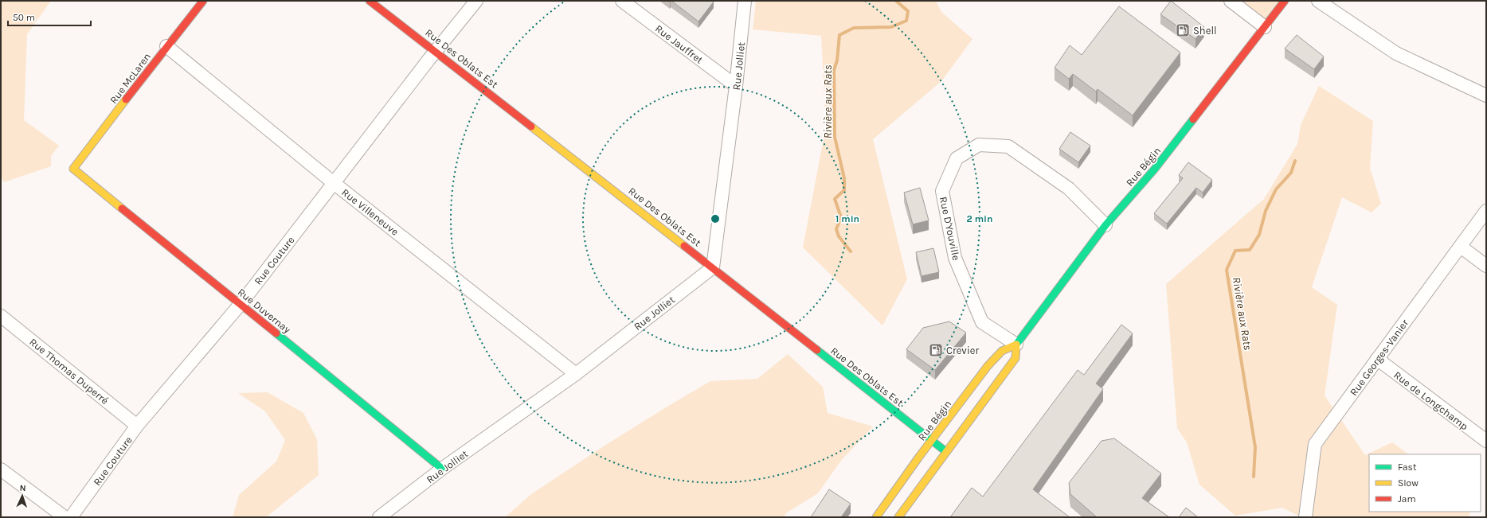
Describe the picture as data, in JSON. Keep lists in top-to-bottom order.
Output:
{
  "streets": {
    "street": [
      "Rue Jauffret",
      "Rue Des Oblats Est",
      "Rue Jolliet",
      "Rue McLaren",
      "Rue Bégin",
      "Rue Villeneuve",
      "Rue D'Youville",
      "Rue Couture",
      "Rue Duvernay",
      "Rue Georges-Vanier",
      "Rue Thomas Duperré",
      "Rue de Longchamp"
    ]
  },
  "crossings": [
    ["Rue Jauffret", "Rue Jolliet"],
    ["Rue Des Oblats Est", "Rue Jolliet"],
    ["Rue Des Oblats Est", "Rue Bégin"],
    ["Rue Des Oblats Est", "Rue Couture"],
    ["Rue Jolliet", "Rue Villeneuve"],
    ["Rue Jolliet", "Rue Duvernay"],
    ["Rue McLaren", "Rue Villeneuve"],
    ["Rue McLaren", "Rue Duvernay"],
    ["Rue Bégin", "Rue D'Youville"],
    ["Rue Villeneuve", "Rue Couture"],
    ["Rue Couture", "Rue Duvernay"],
    ["Rue Couture", "Rue Thomas Duperré"],
    ["Rue Georges-Vanier", "Rue de Longchamp"]
  ],
  "water": ["Rivière aux Rats"],
  "places": {
    "fuel station": ["Shell", "Crevier"]
  },
  "legend": ["Fast", "Slow", "Jam"],
  "scale_bar": "50 m",
  "north": "top",
  "rings": ["1 min", "2 min"]
}
